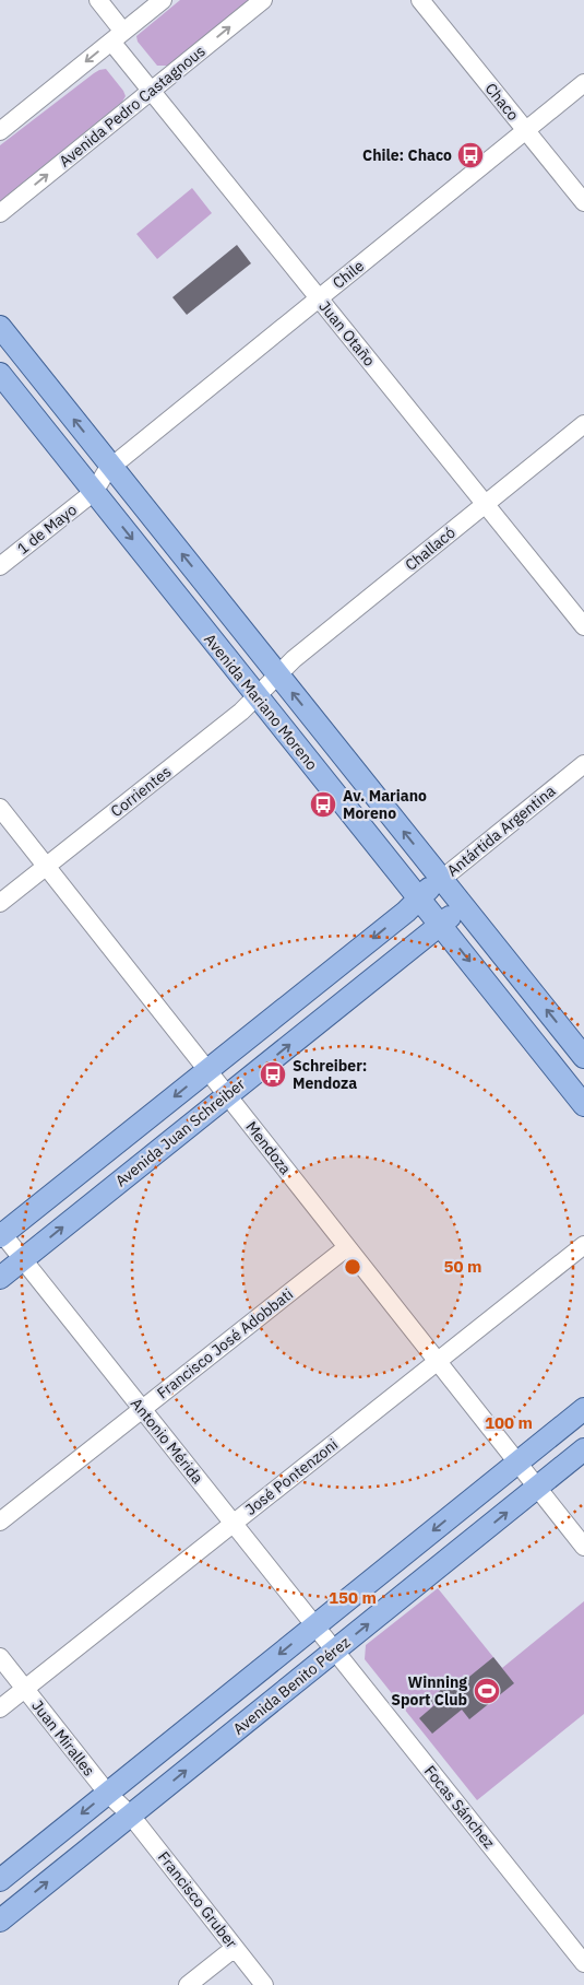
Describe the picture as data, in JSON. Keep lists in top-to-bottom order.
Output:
{
  "streets": {
    "main road": [
      "Avenida Mariano Moreno",
      "Antártida Argentina",
      "Avenida Juan Schreiber",
      "Avenida Benito Pérez"
    ],
    "street": [
      "Chaco",
      "Avenida Pedro Castagnous",
      "Chile",
      "Juan Otaño",
      "1 de Mayo",
      "Challacó",
      "Corrientes",
      "Mendoza",
      "Francisco José Adobbati",
      "Antonio Mérida",
      "José Pontenzoni",
      "Juan Miralles",
      "Focas Sánchez",
      "Francisco Gruber"
    ]
  },
  "crossings": [
    ["Chaco", "Chile"],
    ["Avenida Pedro Castagnous", "Juan Otaño"],
    ["Chile", "Juan Otaño"],
    ["Chile", "1 de Mayo"],
    ["Chile", "Avenida Mariano Moreno"],
    ["Juan Otaño", "Challacó"],
    ["1 de Mayo", "Avenida Mariano Moreno"],
    ["Challacó", "Avenida Mariano Moreno"],
    ["Challacó", "Corrientes"],
    ["Avenida Mariano Moreno", "Corrientes"],
    ["Avenida Mariano Moreno", "Antártida Argentina"],
    ["Avenida Mariano Moreno", "Avenida Juan Schreiber"],
    ["Corrientes", "Mendoza"],
    ["Antártida Argentina", "Avenida Juan Schreiber"],
    ["Avenida Juan Schreiber", "Mendoza"],
    ["Avenida Juan Schreiber", "Antonio Mérida"],
    ["Mendoza", "Francisco José Adobbati"],
    ["Mendoza", "José Pontenzoni"],
    ["Mendoza", "Avenida Benito Pérez"],
    ["Francisco José Adobbati", "Antonio Mérida"],
    ["Antonio Mérida", "José Pontenzoni"],
    ["Antonio Mérida", "Avenida Benito Pérez"],
    ["Antonio Mérida", "Focas Sánchez"],
    ["José Pontenzoni", "Juan Miralles"],
    ["Avenida Benito Pérez", "Juan Miralles"],
    ["Avenida Benito Pérez", "Focas Sánchez"],
    ["Avenida Benito Pérez", "Francisco Gruber"],
    ["Juan Miralles", "Francisco Gruber"]
  ],
  "places": {
    "bus stop": ["Chile: Chaco", "Av. Mariano Moreno", "Schreiber: Mendoza"],
    "sports": ["Winning Sport Club"]
  },
  "rings": ["50 m", "100 m", "150 m"]
}
